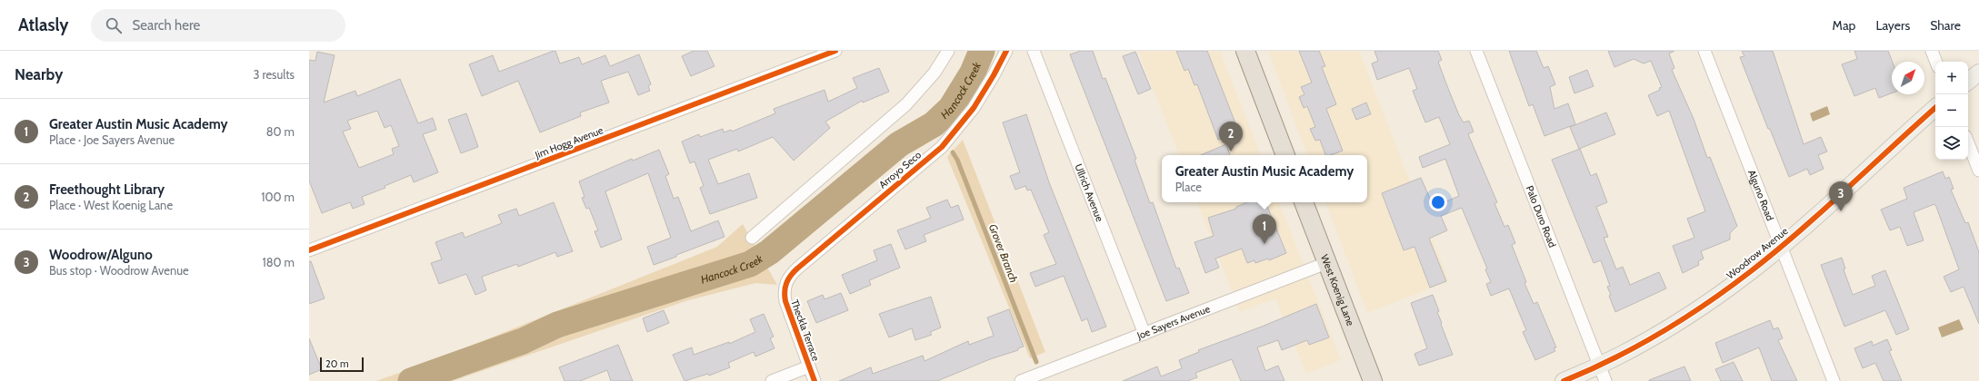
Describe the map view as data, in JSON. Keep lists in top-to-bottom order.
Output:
{
  "streets": {
    "main road": ["West Koenig Lane"],
    "street": [
      "Jim Hogg Avenue",
      "Arroyo Seco",
      "Ullrich Avenue",
      "Alguno Road",
      "Palo Duro Road",
      "Woodrow Avenue",
      "Joe Sayers Avenue",
      "Theckla Terrace"
    ]
  },
  "crossings": [
    ["Arroyo Seco", "Theckla Terrace"],
    ["Ullrich Avenue", "Joe Sayers Avenue"],
    ["Alguno Road", "Woodrow Avenue"],
    ["Palo Duro Road", "Woodrow Avenue"],
    ["West Koenig Lane", "Joe Sayers Avenue"]
  ],
  "water": ["Hancock Creek", "Grover Branch"],
  "scale_bar": "20 m",
  "north": "top right",
  "page": {
    "header": "Atlasly",
    "search": "Search here",
    "nav": ["Map", "Layers", "Share"],
    "heading": ["Nearby", "3 results"],
    "map_buttons": ["+", "−"],
    "list": [
      {
        "mark": "1",
        "name": "Greater Austin Music Academy",
        "note": "Place · Joe Sayers Avenue",
        "value": "80 m"
      },
      {
        "mark": "2",
        "name": "Freethought Library",
        "note": "Place · West Koenig Lane",
        "value": "100 m"
      },
      {
        "mark": "3",
        "name": "Woodrow/Alguno",
        "note": "Bus stop · Woodrow Avenue",
        "value": "180 m"
      }
    ],
    "pins": ["2", "3", "1"],
    "popup": ["Greater Austin Music Academy", "Place"],
    "scale": "20 m"
  }
}
